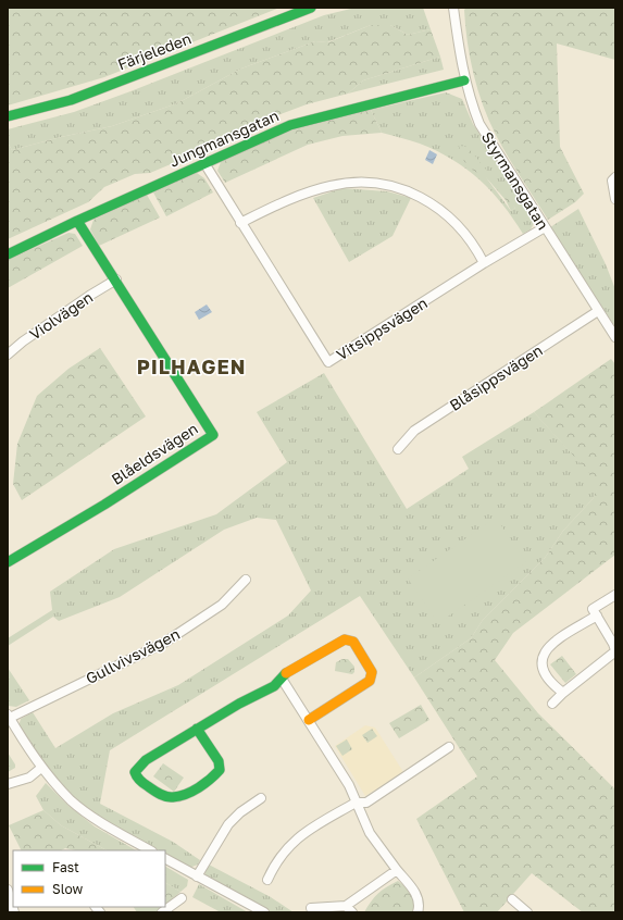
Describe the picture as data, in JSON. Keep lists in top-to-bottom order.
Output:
{
  "streets": {
    "street": [
      "Färjeleden",
      "Jungmansgatan",
      "Styrmansgatan",
      "Violvägen",
      "Vitsippsvägen",
      "Blåsippsvägen",
      "Blåeldsvägen",
      "Gullvivsvägen"
    ]
  },
  "crossings": [
    ["Jungmansgatan", "Styrmansgatan"],
    ["Jungmansgatan", "Vitsippsvägen"],
    ["Jungmansgatan", "Blåeldsvägen"],
    ["Styrmansgatan", "Vitsippsvägen"],
    ["Styrmansgatan", "Blåsippsvägen"],
    ["Violvägen", "Blåeldsvägen"]
  ],
  "districts": ["PILHAGEN"],
  "legend": ["Fast", "Slow"]
}
